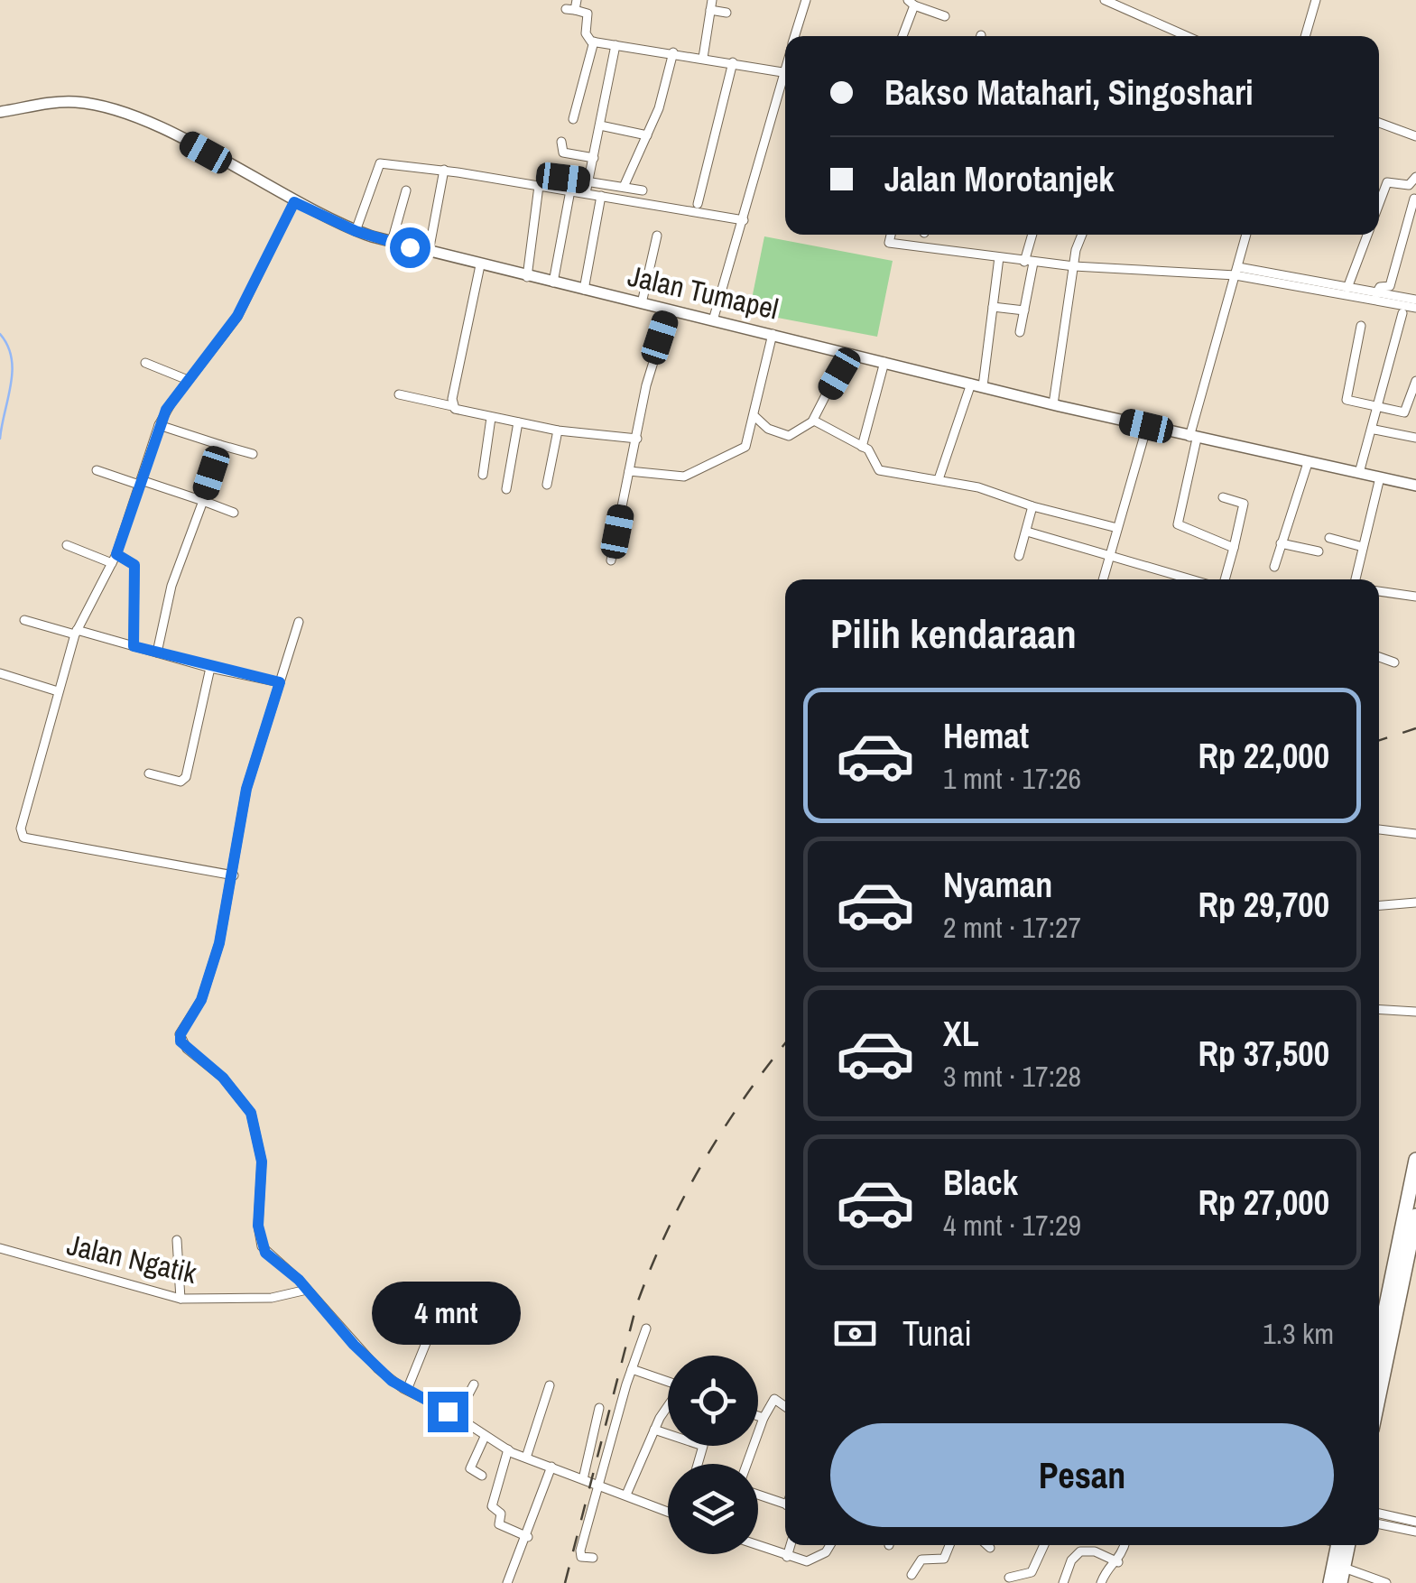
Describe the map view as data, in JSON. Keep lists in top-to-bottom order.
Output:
{
  "streets": {
    "street": ["Jalan Tumapel", "Jalan Ngatik"]
  },
  "page": {
    "banner": ["Bakso Matahari, Singoshari", "Jalan Morotanjek"],
    "heading": "Pilih kendaraan",
    "list": [
      {
        "name": "Hemat",
        "note": "1 mnt · 17:26",
        "value": "Rp 22,000"
      },
      {
        "name": "Nyaman",
        "note": "2 mnt · 17:27",
        "value": "Rp 29,700"
      },
      {
        "name": "XL",
        "note": "3 mnt · 17:28",
        "value": "Rp 37,500"
      },
      {
        "name": "Black",
        "note": "4 mnt · 17:29",
        "value": "Rp 27,000"
      }
    ],
    "bubble": "4 mnt",
    "pay": ["Tunai", "1.3 km"],
    "buttons": "Pesan"
  }
}
